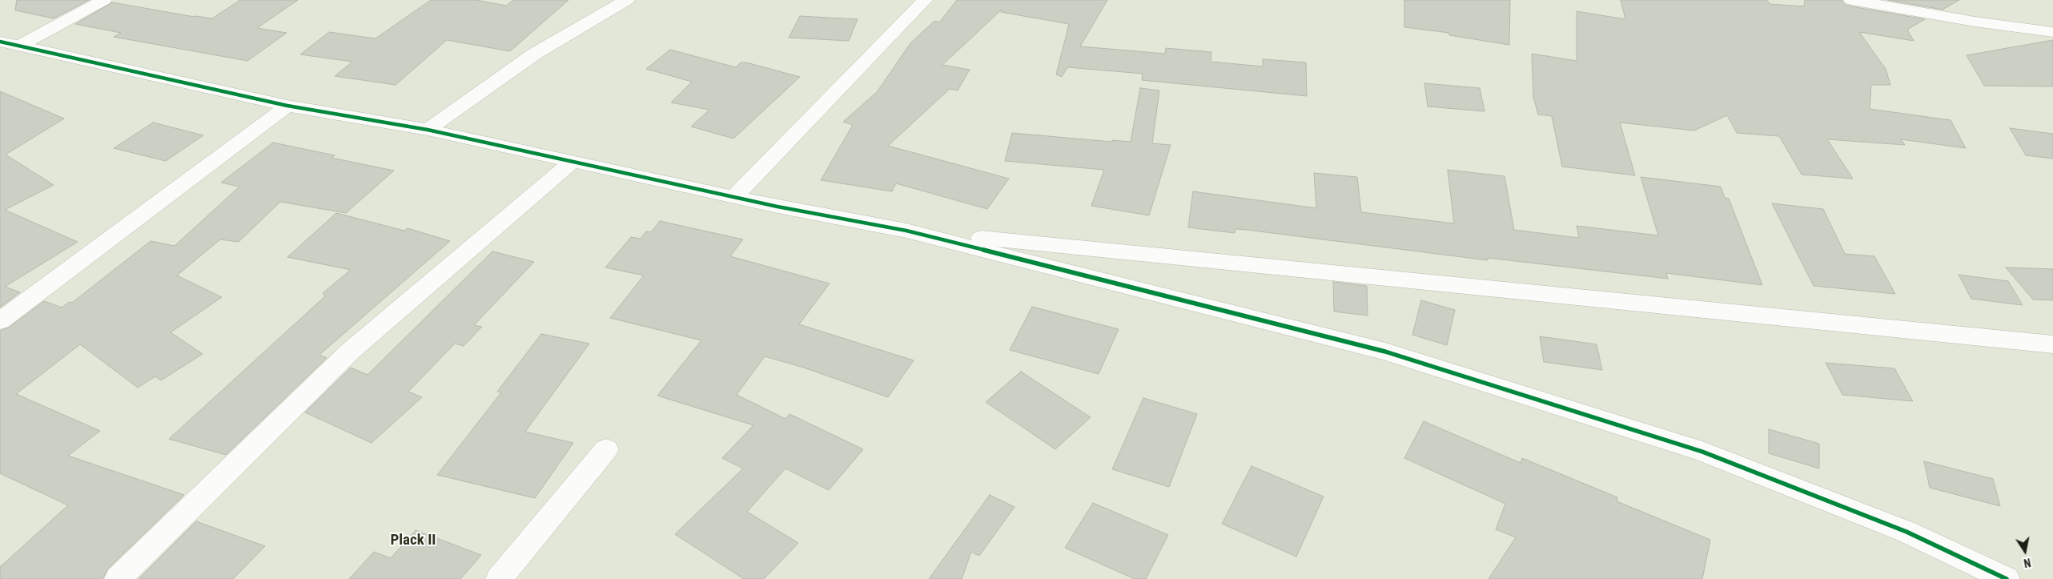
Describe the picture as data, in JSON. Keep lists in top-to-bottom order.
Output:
{
  "districts": ["Plack II"],
  "north": "bottom"
}
